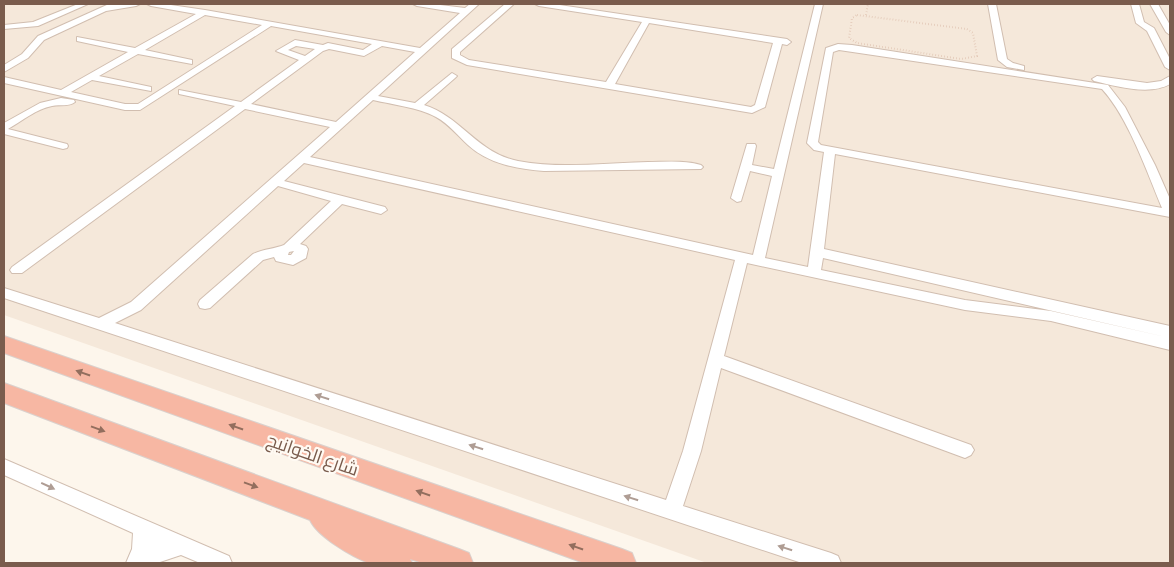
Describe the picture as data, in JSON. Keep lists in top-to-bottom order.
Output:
{
  "streets": {
    "highway": ["شارع الخوانيج"]
  }
}
